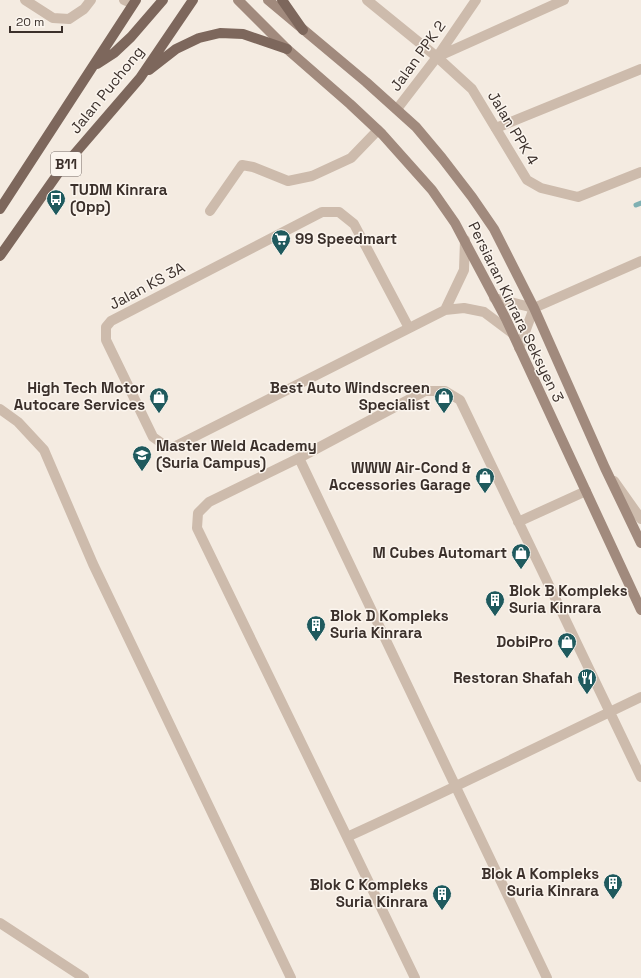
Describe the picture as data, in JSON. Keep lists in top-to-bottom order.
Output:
{
  "streets": {
    "main road": ["Jalan Puchong", "B11", "Persiaran Kinrara Seksyen 3"],
    "street": ["Jalan PPK 2", "Jalan PPK 4", "Jalan KS 3A"]
  },
  "crossings": [
    ["Jalan PPK 2", "Jalan PPK 4"],
    ["Jalan PPK 2", "Persiaran Kinrara Seksyen 3"],
    ["Jalan KS 3A", "Persiaran Kinrara Seksyen 3"]
  ],
  "places": {
    "bus stop": ["TUDM Kinrara (Opp)"],
    "supermarket": ["99 Speedmart"],
    "shop": [
      "High Tech Motor Autocare Services",
      "Best Auto Windscreen Specialist",
      "WWW Air-Cond & Accessories Garage",
      "M Cubes Automart",
      "DobiPro"
    ],
    "school or university": ["Master Weld Academy (Suria Campus)"],
    "building": [
      "Blok B Kompleks Suria Kinrara",
      "Blok D Kompleks Suria Kinrara",
      "Blok A Kompleks Suria Kinrara",
      "Blok C Kompleks Suria Kinrara"
    ],
    "restaurant": ["Restoran Shafah"]
  },
  "scale_bar": "20 m"
}
